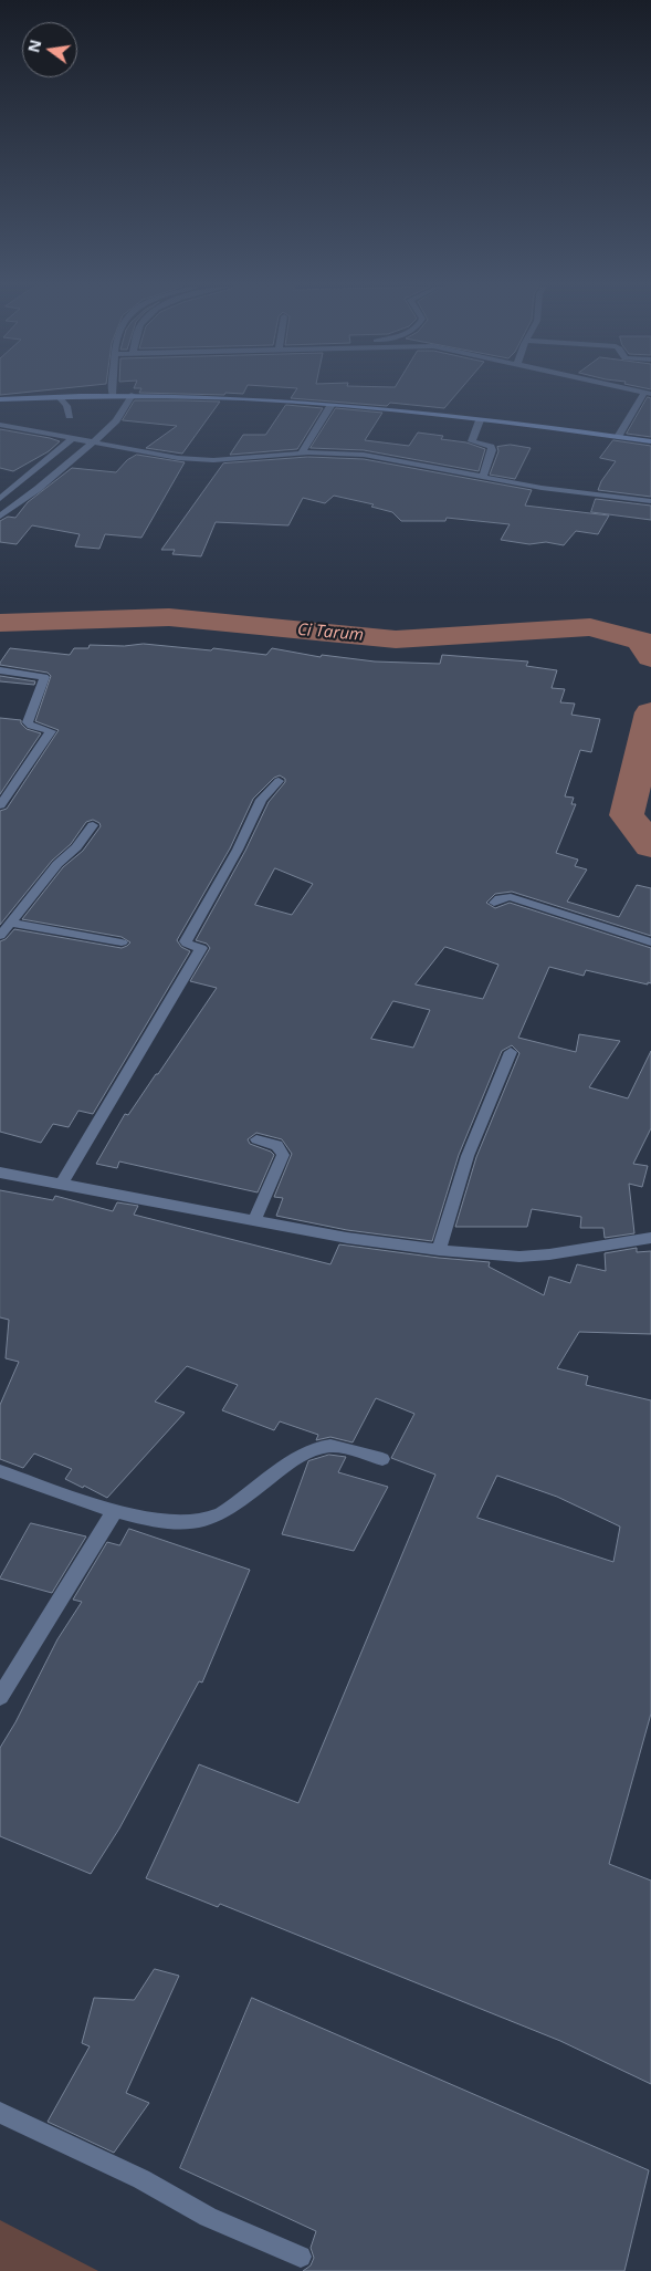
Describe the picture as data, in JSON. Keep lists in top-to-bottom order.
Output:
{
  "water": ["Ci Tarum"],
  "north": "left"
}
